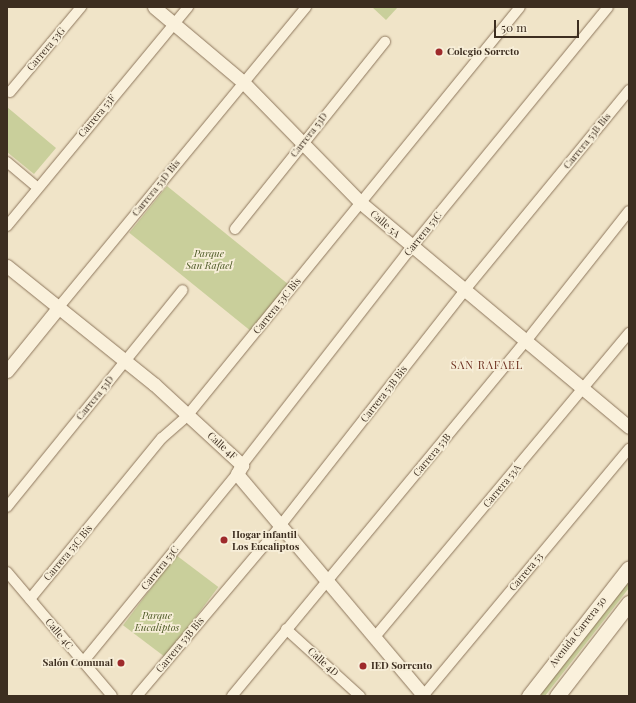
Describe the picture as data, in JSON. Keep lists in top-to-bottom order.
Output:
{
  "streets": {
    "main road": ["Avenida Carrera 50"],
    "street": [
      "Carrera 53G",
      "Carrera 53F",
      "Carrera 53D",
      "Carrera 53B Bis",
      "Carrera 53D Bis",
      "Calle 5A",
      "Carrera 53C",
      "Carrera 53C Bis",
      "Calle 4F",
      "Carrera 53B",
      "Carrera 53A",
      "Carrera 53",
      "Calle 4C",
      "Calle 4D"
    ]
  },
  "crossings": [
    ["Carrera 53F", "Calle 5A"],
    ["Carrera 53D", "Calle 5A"],
    ["Carrera 53D", "Calle 4F"],
    ["Carrera 53B Bis", "Calle 5A"],
    ["Carrera 53B Bis", "Calle 4F"],
    ["Carrera 53D Bis", "Calle 5A"],
    ["Carrera 53D Bis", "Calle 4F"],
    ["Calle 5A", "Carrera 53C"],
    ["Calle 5A", "Carrera 53C Bis"],
    ["Calle 5A", "Carrera 53B"],
    ["Calle 5A", "Carrera 53A"],
    ["Carrera 53C", "Calle 4F"],
    ["Carrera 53C", "Calle 4C"],
    ["Carrera 53C Bis", "Calle 4F"],
    ["Carrera 53C Bis", "Calle 4C"],
    ["Calle 4F", "Carrera 53B"],
    ["Calle 4F", "Carrera 53A"],
    ["Calle 4F", "Carrera 53"],
    ["Carrera 53B", "Calle 4D"]
  ],
  "districts": ["SAN RAFAEL"],
  "parks": ["Parque San Rafael", "Parque Eucaliptos"],
  "places": [
    "Colegio Sorreto",
    "Hogar infantil Los Eucaliptos",
    "Salón Comunal",
    "IED Sorrento"
  ],
  "scale_bar": "50 m"
}
